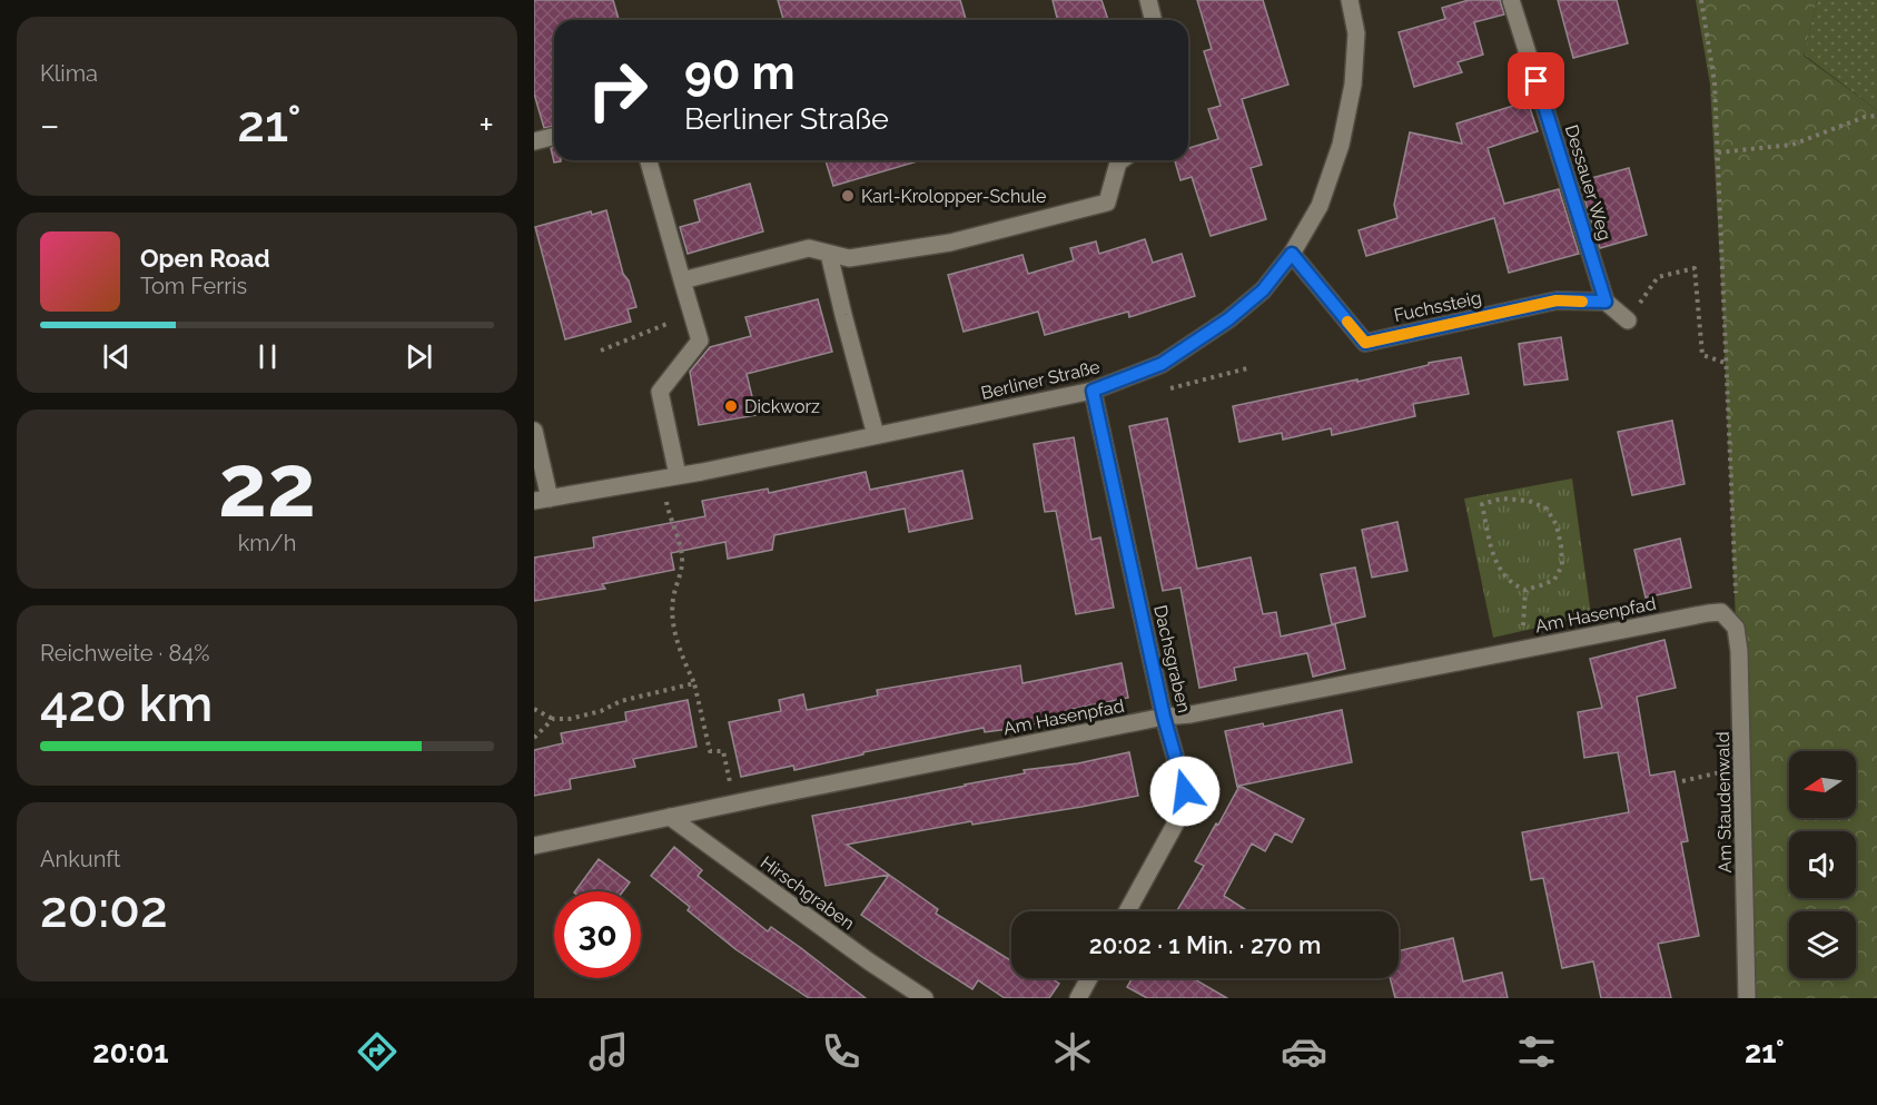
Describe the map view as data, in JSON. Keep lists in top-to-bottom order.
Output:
{
  "streets": {
    "street": [
      "Dessauer Weg",
      "Fuchssteig",
      "Berliner Straße",
      "Am Hasenpfad",
      "Dachsgraben",
      "Am Staudenwald",
      "Hirschgraben"
    ]
  },
  "crossings": [
    ["Dessauer Weg", "Fuchssteig"],
    ["Fuchssteig", "Berliner Straße"],
    ["Berliner Straße", "Dachsgraben"],
    ["Am Hasenpfad", "Dachsgraben"],
    ["Am Hasenpfad", "Am Staudenwald"],
    ["Am Hasenpfad", "Hirschgraben"]
  ],
  "places": ["Karl-Krolopper-Schule", "Dickworz"],
  "north": "left",
  "page": {
    "tile": [
      "Klima",
      ["22", "km/h"],
      ["Reichweite · 84%", "420 km"],
      ["Ankunft", "20:02"]
    ],
    "turn": ["90 m", "Berliner Straße"],
    "heat": ["−", "21°", "+"],
    "song": ["Open Road", "Tom Ferris"],
    "limit": "30",
    "trip": "20:02 · 1 Min. · 270 m",
    "tabs": ["20:01", "21°"]
  }
}
